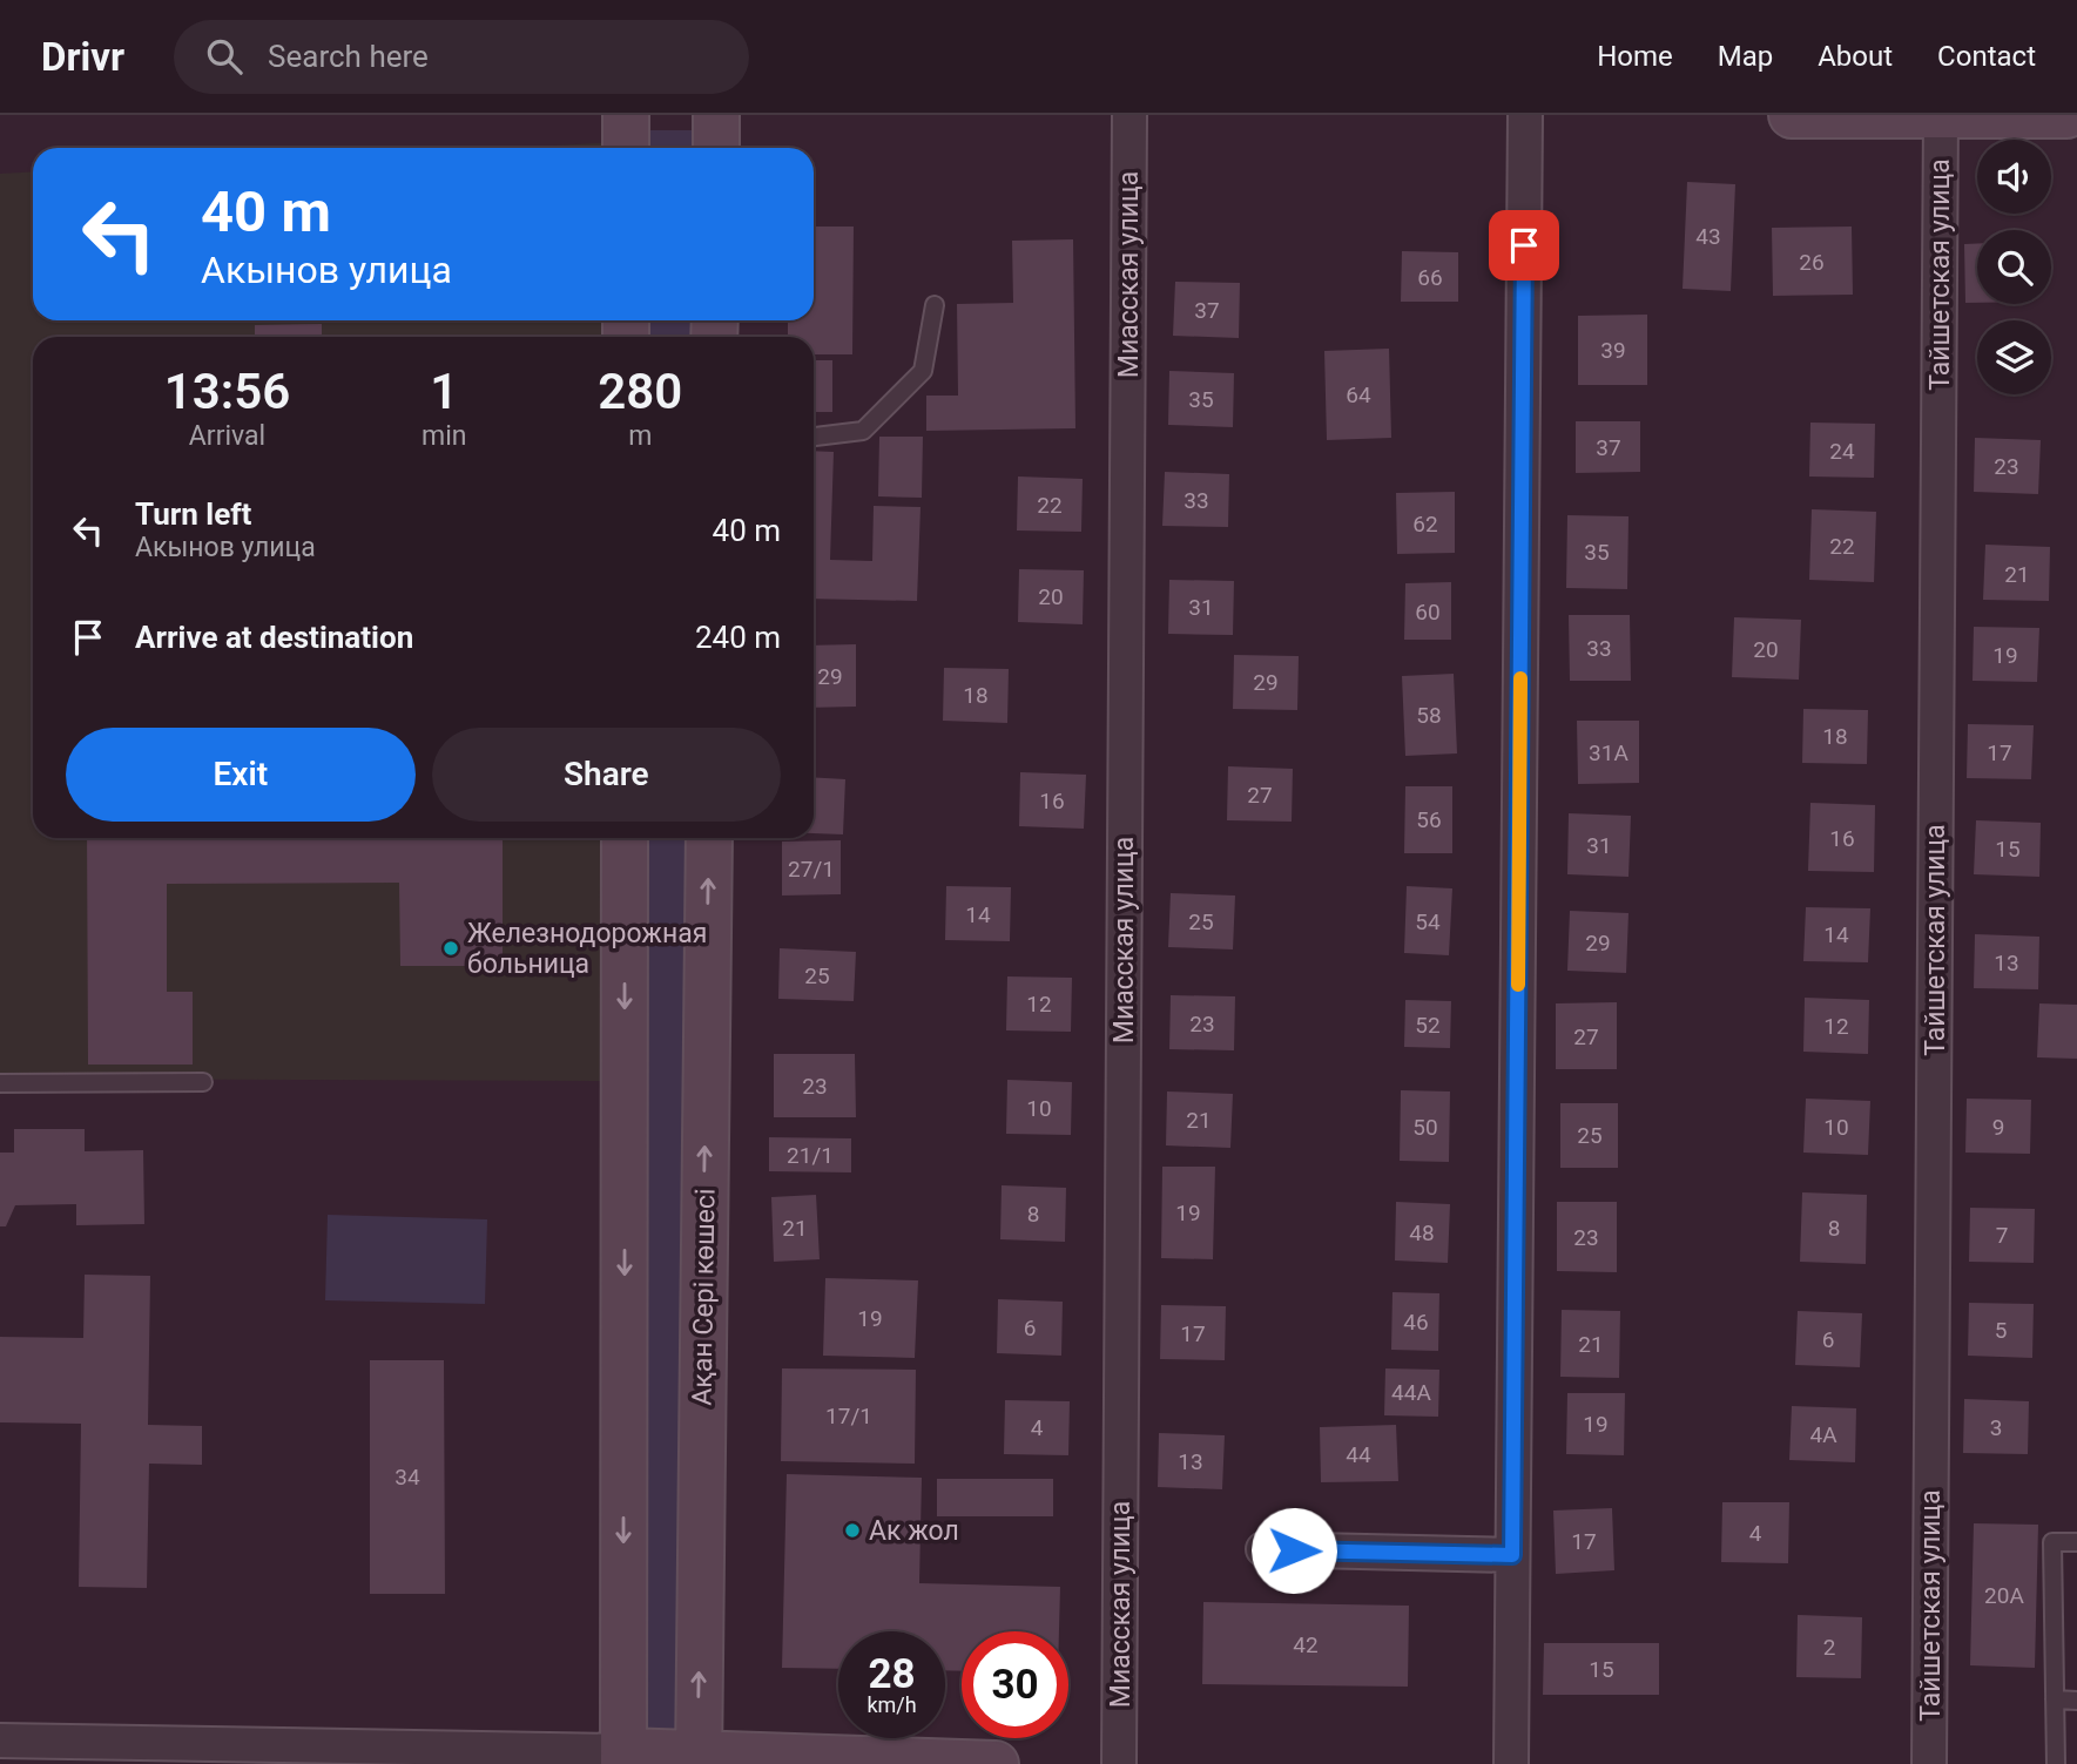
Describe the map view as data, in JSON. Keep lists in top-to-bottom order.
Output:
{
  "streets": {
    "street": ["Миасская улица", "Тайшетская улица", "Ақан Сері көшесі"]
  },
  "places": ["Железнодорожная больница", "Ак жол"],
  "house_numbers": [
    "43",
    "26",
    "66",
    "37",
    "39",
    "64",
    "35",
    "37",
    "24",
    "23",
    "33",
    "22",
    "62",
    "22",
    "35",
    "21",
    "20",
    "31",
    "60",
    "33",
    "20",
    "19",
    "29",
    "29",
    "18",
    "58",
    "18",
    "31А",
    "17",
    "27",
    "16",
    "56",
    "16",
    "31",
    "15",
    "27/1",
    "14",
    "25",
    "54",
    "14",
    "29",
    "13",
    "25",
    "12",
    "23",
    "52",
    "12",
    "27",
    "23",
    "10",
    "21",
    "50",
    "10",
    "9",
    "25",
    "21/1",
    "19",
    "8",
    "21",
    "8",
    "48",
    "7",
    "23",
    "19",
    "46",
    "6",
    "5",
    "17",
    "6",
    "21",
    "44А",
    "17/1",
    "19",
    "4",
    "3",
    "4А",
    "44",
    "13",
    "34",
    "4",
    "17",
    "20А",
    "42",
    "2",
    "15"
  ],
  "page": {
    "header": "Drivr",
    "search": "Search here",
    "nav": [
      "Home",
      "Map",
      "About",
      "Contact"
    ],
    "turn": ["40 m", "Акынов улица"],
    "eta": [
      "13:56",
      "Arrival",
      "1",
      "min",
      "280",
      "m"
    ],
    "list": [
      {
        "name": "Turn left",
        "note": "Акынов улица",
        "value": "40 m"
      },
      {
        "name": "Arrive at destination",
        "value": "240 m"
      }
    ],
    "buttons": ["Exit", "Share"],
    "speed": "28 km/h",
    "limit": "30"
  }
}
